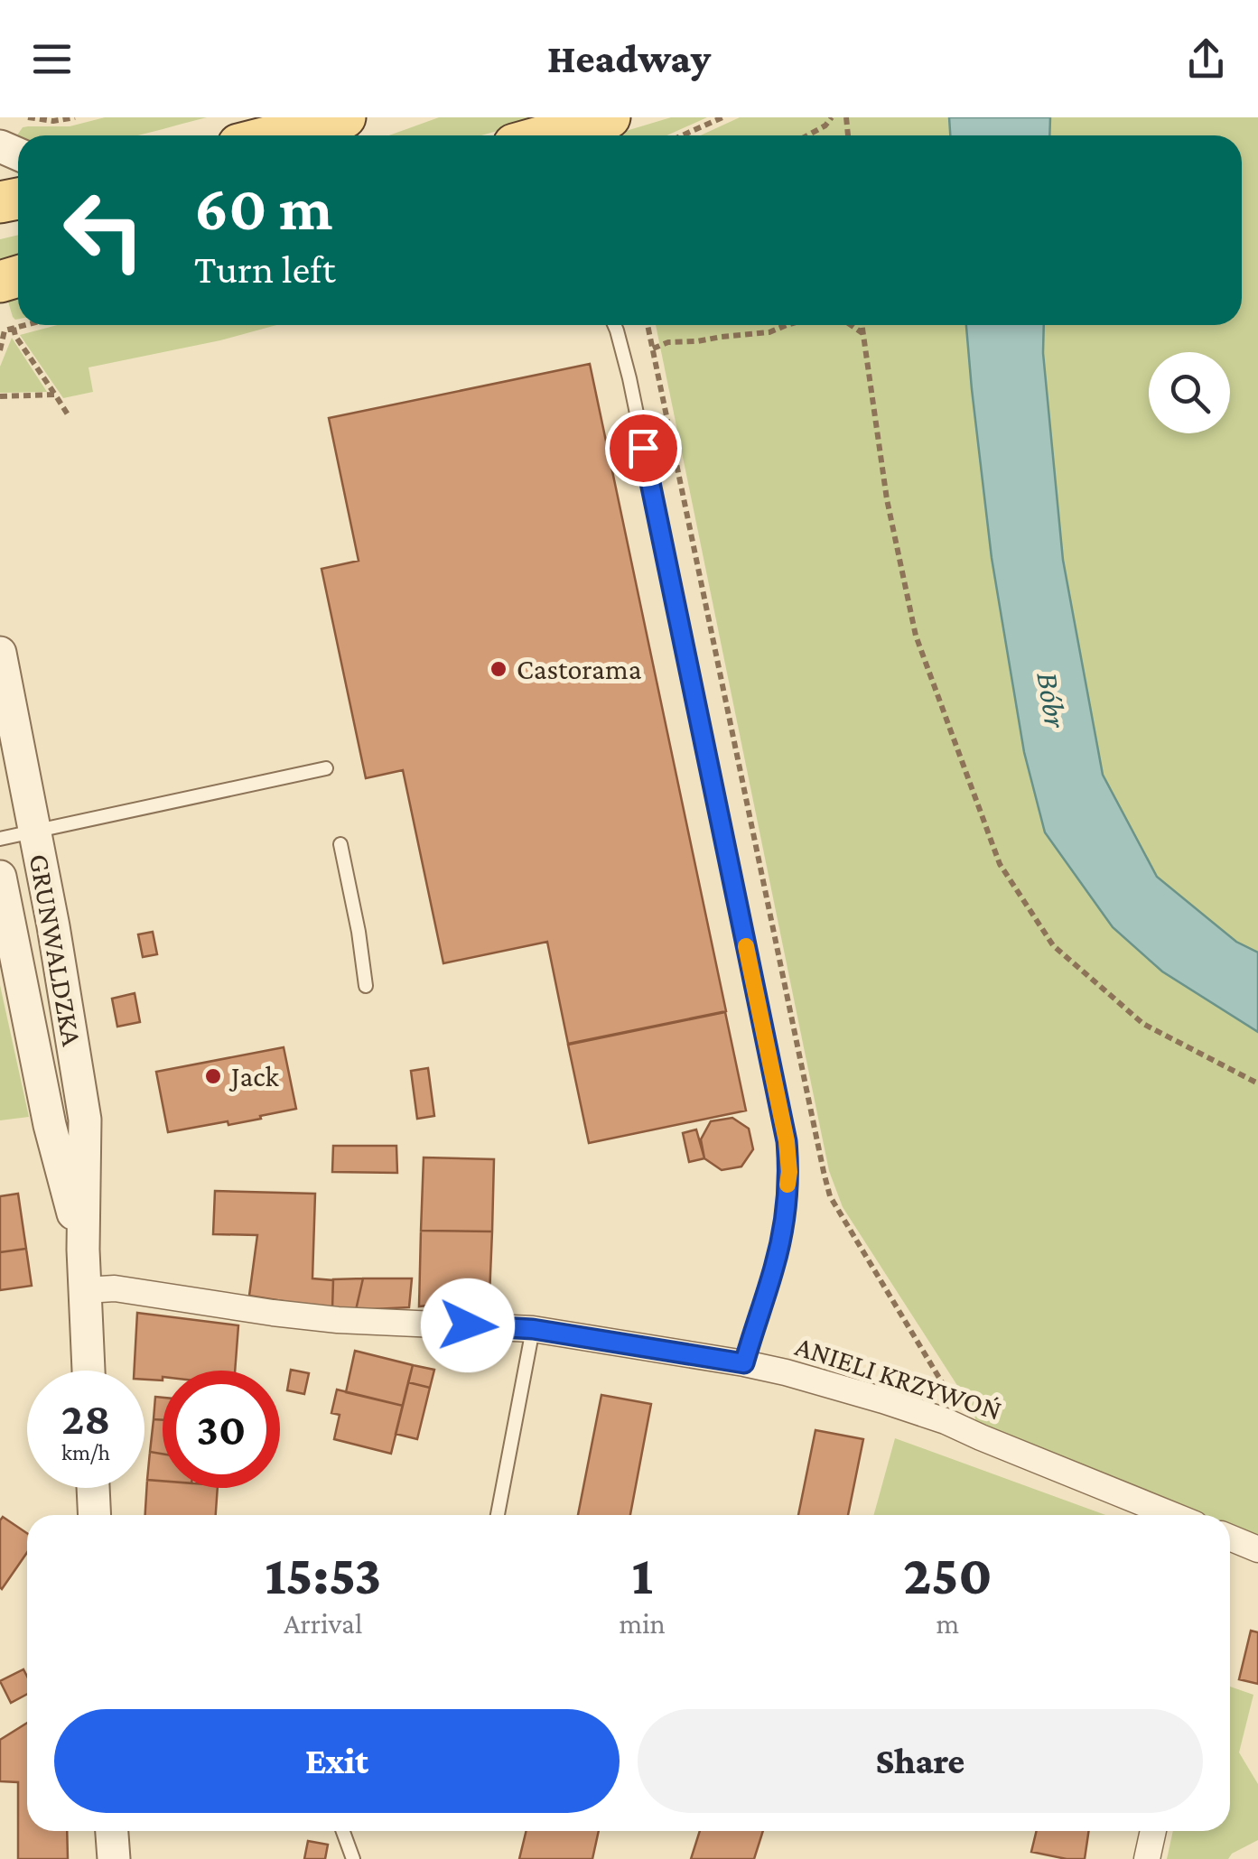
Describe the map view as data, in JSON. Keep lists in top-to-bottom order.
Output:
{
  "streets": {
    "street": ["GRUNWALDZKA", "ANIELI KRZYWOŃ"]
  },
  "crossings": [
    ["GRUNWALDZKA", "ANIELI KRZYWOŃ"]
  ],
  "water": ["Bóbr"],
  "places": ["Castorama", "Jack"],
  "page": {
    "header": "Headway",
    "turn": ["60 m", "Turn left"],
    "speed": "28 km/h",
    "limit": "30",
    "eta": [
      "15:53",
      "Arrival",
      "1",
      "min",
      "250",
      "m"
    ],
    "buttons": ["Exit", "Share"]
  }
}
